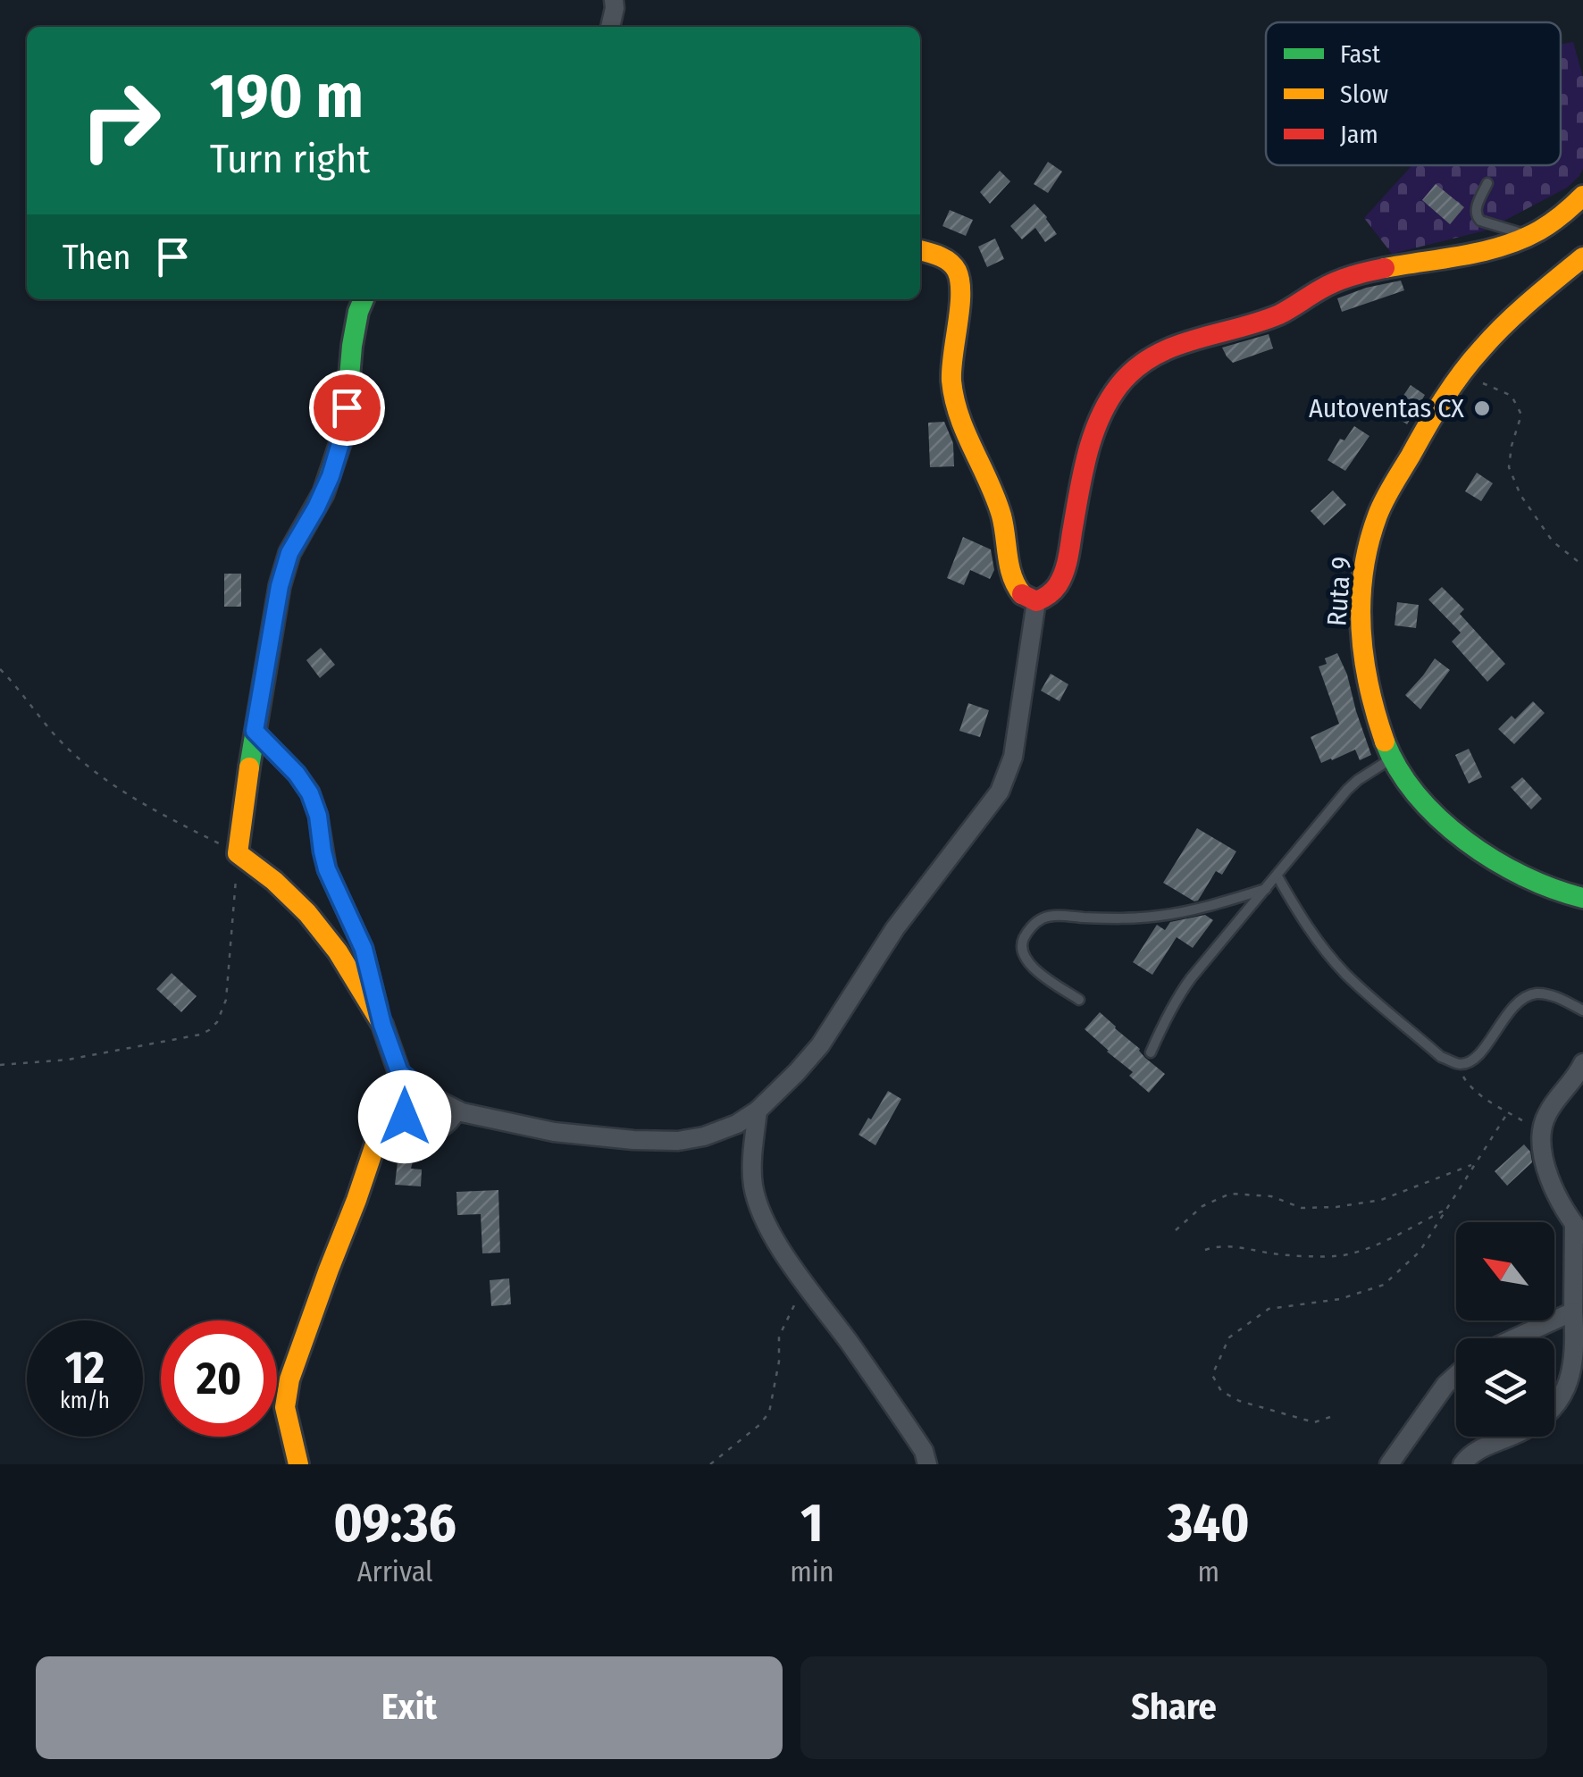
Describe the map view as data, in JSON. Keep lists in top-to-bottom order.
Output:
{
  "streets": {
    "street": ["Ruta 9"]
  },
  "places": ["Autoventas CX"],
  "legend": ["Fast", "Slow", "Jam"],
  "north": "top left",
  "page": {
    "turn": ["190 m", "Turn right"],
    "then": "Then",
    "speed": "12 km/h",
    "limit": "20",
    "eta": [
      "09:36",
      "Arrival",
      "1",
      "min",
      "340",
      "m"
    ],
    "buttons": ["Exit", "Share"]
  }
}
